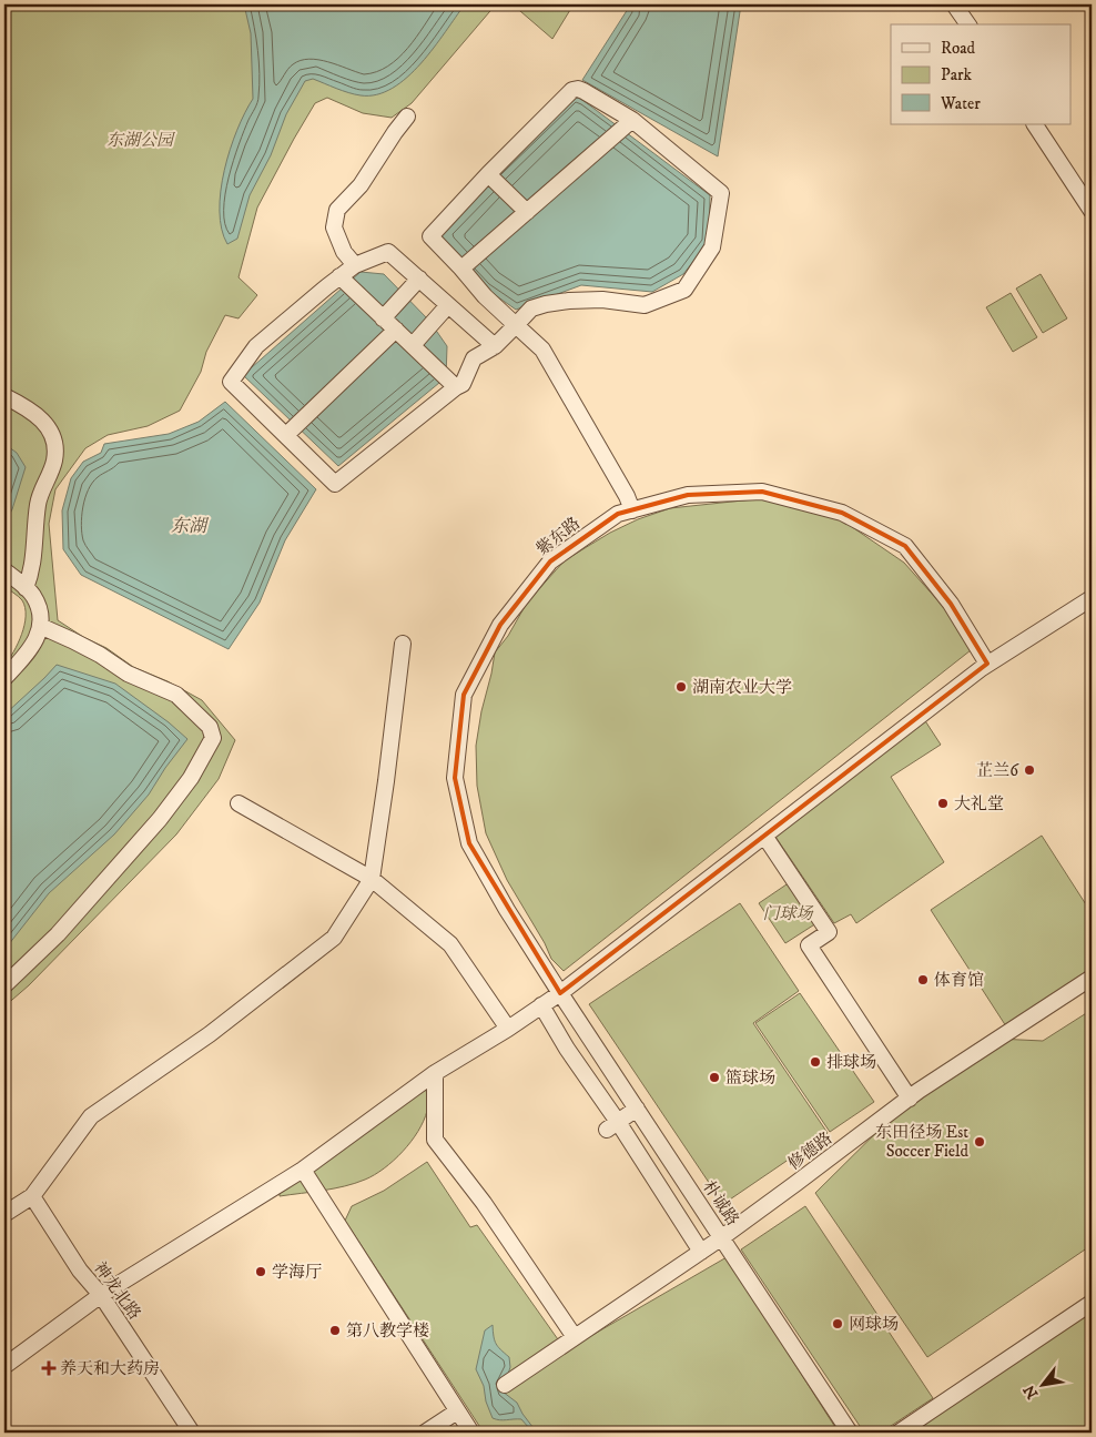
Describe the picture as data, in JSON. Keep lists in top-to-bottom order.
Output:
{
  "streets": {
    "street": [
      "紫东路",
      "修德路",
      "朴诚路",
      "神龙北路"
    ]
  },
  "crossings": [
    ["紫东路", "朴诚路"],
    ["修德路", "朴诚路"]
  ],
  "water": ["东湖"],
  "parks": ["东湖公园", "门球场"],
  "places": {
    "other": [
      "湖南农业大学",
      "芷兰6",
      "大礼堂",
      "体育馆",
      "排球场",
      "篮球场",
      "东田径场 Est Soccer Field",
      "学海厅",
      "网球场",
      "第八教学楼"
    ],
    "health": ["养天和大药房"]
  },
  "legend": ["Road", "Park", "Water"],
  "north": "bottom left"
}
